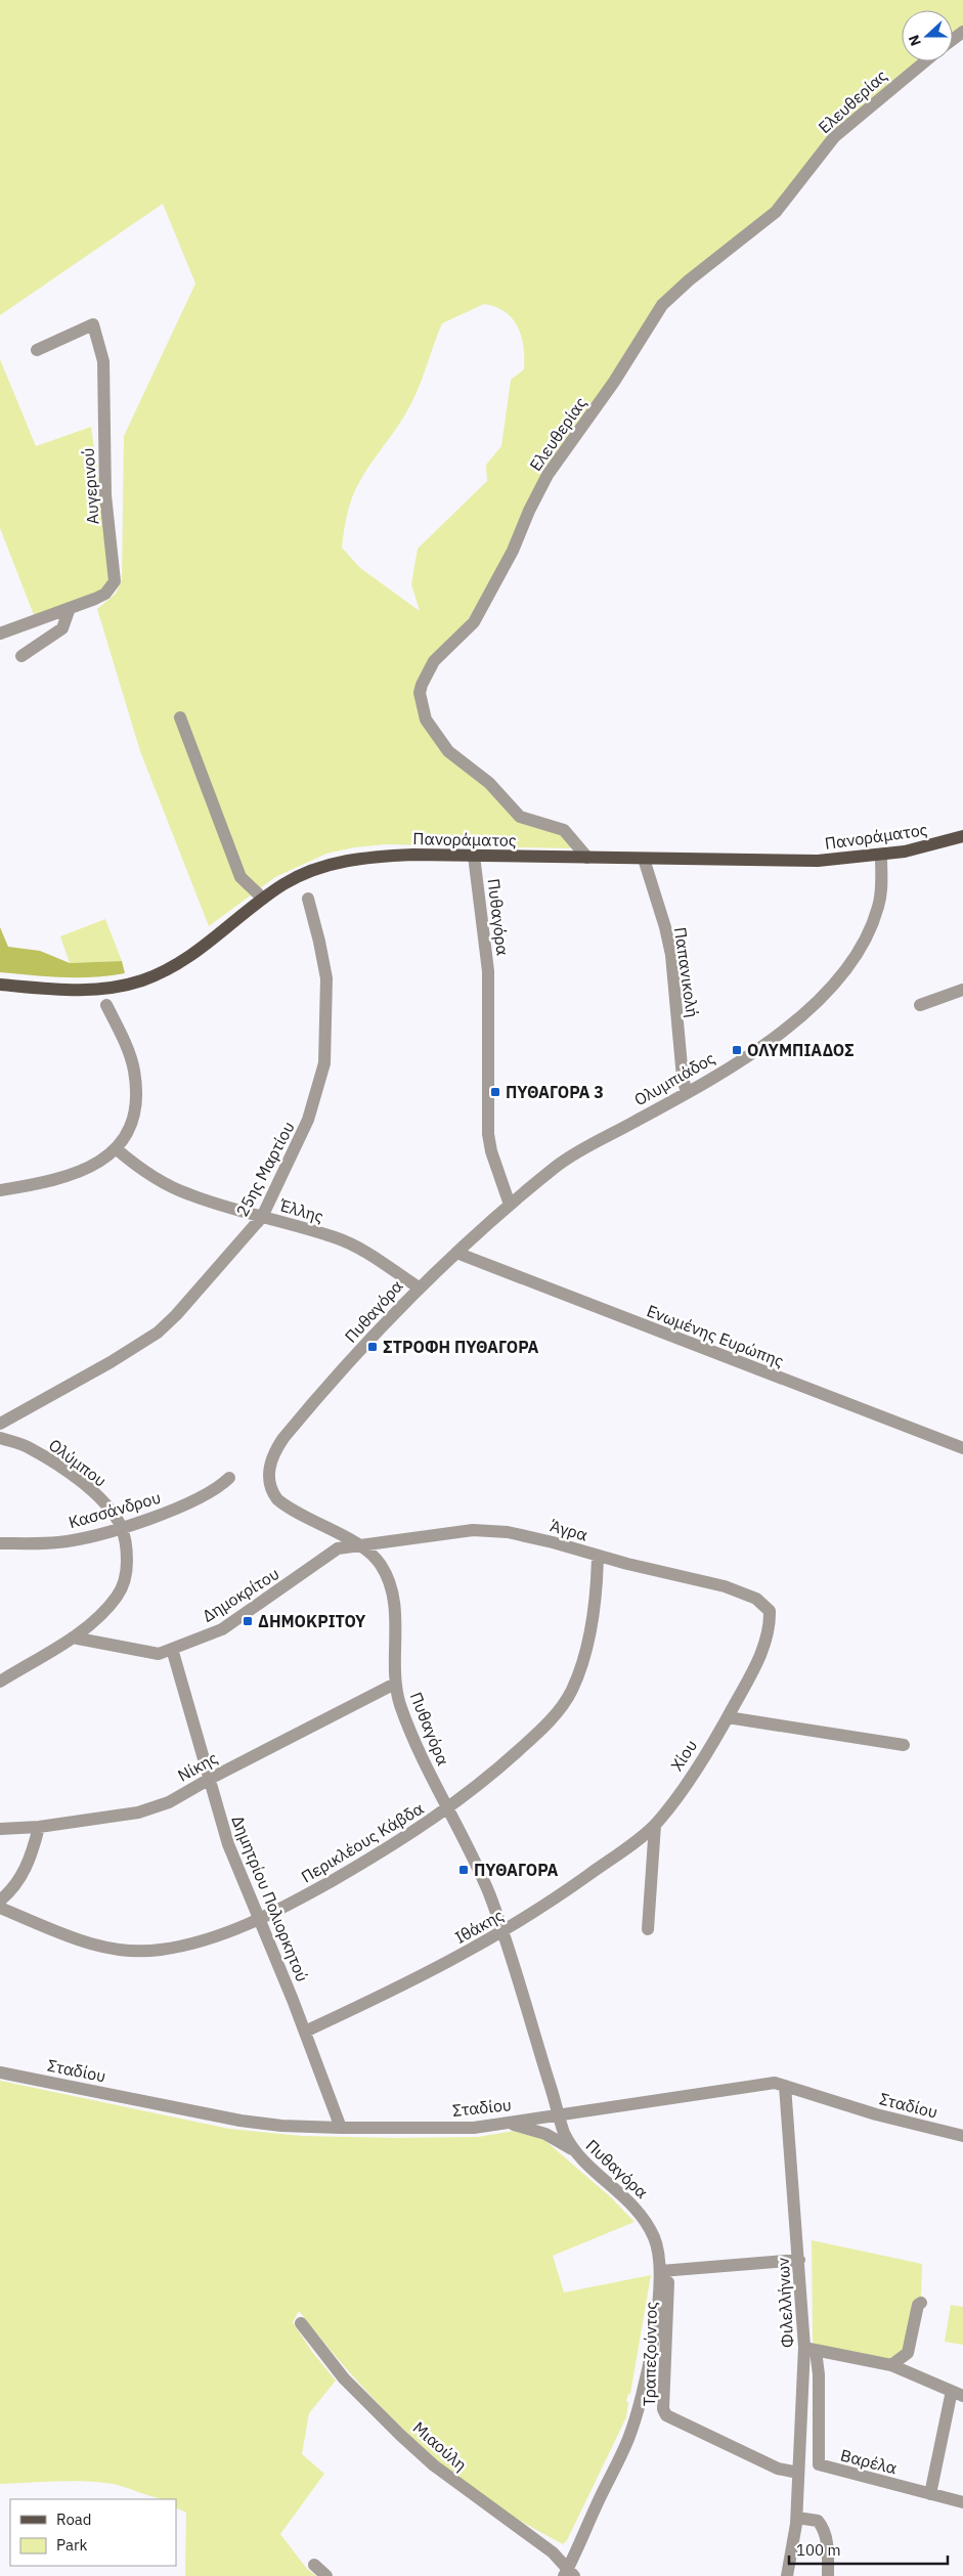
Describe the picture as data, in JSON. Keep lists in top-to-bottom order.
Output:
{
  "streets": {
    "main road": ["Πανοράματος"],
    "street": [
      "Ελευθερίας",
      "Αυγερινού",
      "Πυθαγόρα",
      "Παπανικολή",
      "Ολυμπιάδος",
      "25ης Μαρτίου",
      "Έλλης",
      "Ενωμένης Ευρώπης",
      "Ολύμπου",
      "Κασσάνδρου",
      "Άγρα",
      "Δημοκρίτου",
      "Χίου",
      "Νίκης",
      "Περικλέους Κάβδα",
      "Δημητρίου Πολιορκητού",
      "Ιθάκης",
      "Σταδίου",
      "Φιλελλήνων",
      "Τραπεζούντος",
      "Μιαούλη",
      "Βαρέλα"
    ]
  },
  "crossings": [
    ["Ελευθερίας", "Πανοράματος"],
    ["Πανοράματος", "Πυθαγόρα"],
    ["Πανοράματος", "Παπανικολή"],
    ["Πανοράματος", "Ολυμπιάδος"],
    ["Πυθαγόρα", "Ολυμπιάδος"],
    ["Πυθαγόρα", "Έλλης"],
    ["Πυθαγόρα", "Ενωμένης Ευρώπης"],
    ["Πυθαγόρα", "Άγρα"],
    ["Πυθαγόρα", "Δημοκρίτου"],
    ["Πυθαγόρα", "Νίκης"],
    ["Πυθαγόρα", "Περικλέους Κάβδα"],
    ["Πυθαγόρα", "Ιθάκης"],
    ["Πυθαγόρα", "Σταδίου"],
    ["Πυθαγόρα", "Τραπεζούντος"],
    ["Πυθαγόρα", "Μιαούλη"],
    ["Παπανικολή", "Ολυμπιάδος"],
    ["25ης Μαρτίου", "Έλλης"],
    ["Ολύμπου", "Κασσάνδρου"],
    ["Ολύμπου", "Δημοκρίτου"],
    ["Άγρα", "Δημοκρίτου"],
    ["Άγρα", "Χίου"],
    ["Άγρα", "Περικλέους Κάβδα"],
    ["Δημοκρίτου", "Δημητρίου Πολιορκητού"],
    ["Χίου", "Ιθάκης"],
    ["Νίκης", "Δημητρίου Πολιορκητού"],
    ["Περικλέους Κάβδα", "Δημητρίου Πολιορκητού"],
    ["Δημητρίου Πολιορκητού", "Ιθάκης"],
    ["Δημητρίου Πολιορκητού", "Σταδίου"],
    ["Σταδίου", "Φιλελλήνων"],
    ["Φιλελλήνων", "Τραπεζούντος"],
    ["Φιλελλήνων", "Βαρέλα"]
  ],
  "places": {
    "transit": [
      "ΟΛΥΜΠΙΑΔΟΣ",
      "ΠΥΘΑΓΟΡΑ 3",
      "ΣΤΡΟΦΗ ΠΥΘΑΓΟΡΑ",
      "ΔΗΜΟΚΡΙΤΟΥ",
      "ΠΥΘΑΓΟΡΑ"
    ]
  },
  "legend": ["Road", "Park"],
  "scale_bar": "100 m",
  "north": "left"
}
